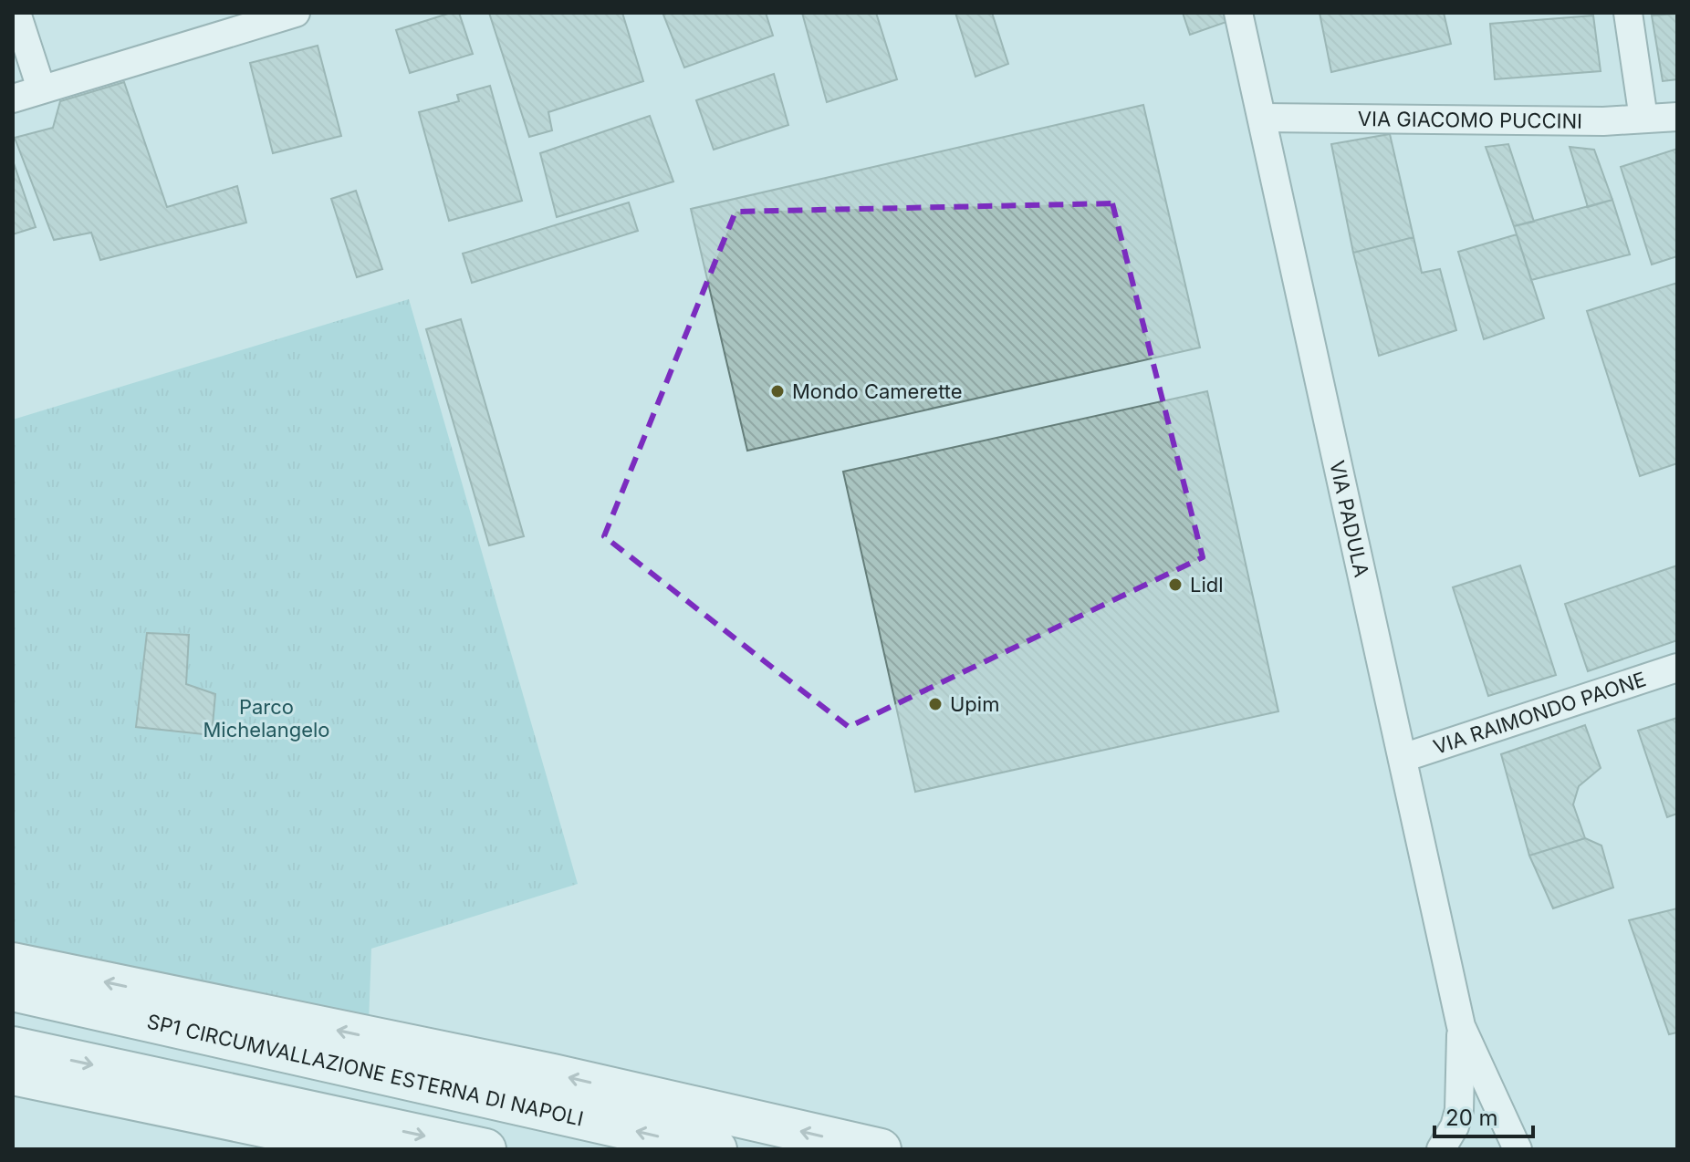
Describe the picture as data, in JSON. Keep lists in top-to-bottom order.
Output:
{
  "streets": {
    "main road": ["SP1 CIRCUMVALLAZIONE ESTERNA DI NAPOLI"],
    "street": ["VIA GIACOMO PUCCINI", "VIA PADULA", "VIA RAIMONDO PAONE"]
  },
  "crossings": [
    ["VIA GIACOMO PUCCINI", "VIA PADULA"],
    ["VIA PADULA", "VIA RAIMONDO PAONE"]
  ],
  "parks": ["Parco Michelangelo"],
  "places": ["Mondo Camerette", "Lidl", "Upim"],
  "scale_bar": "20 m"
}
